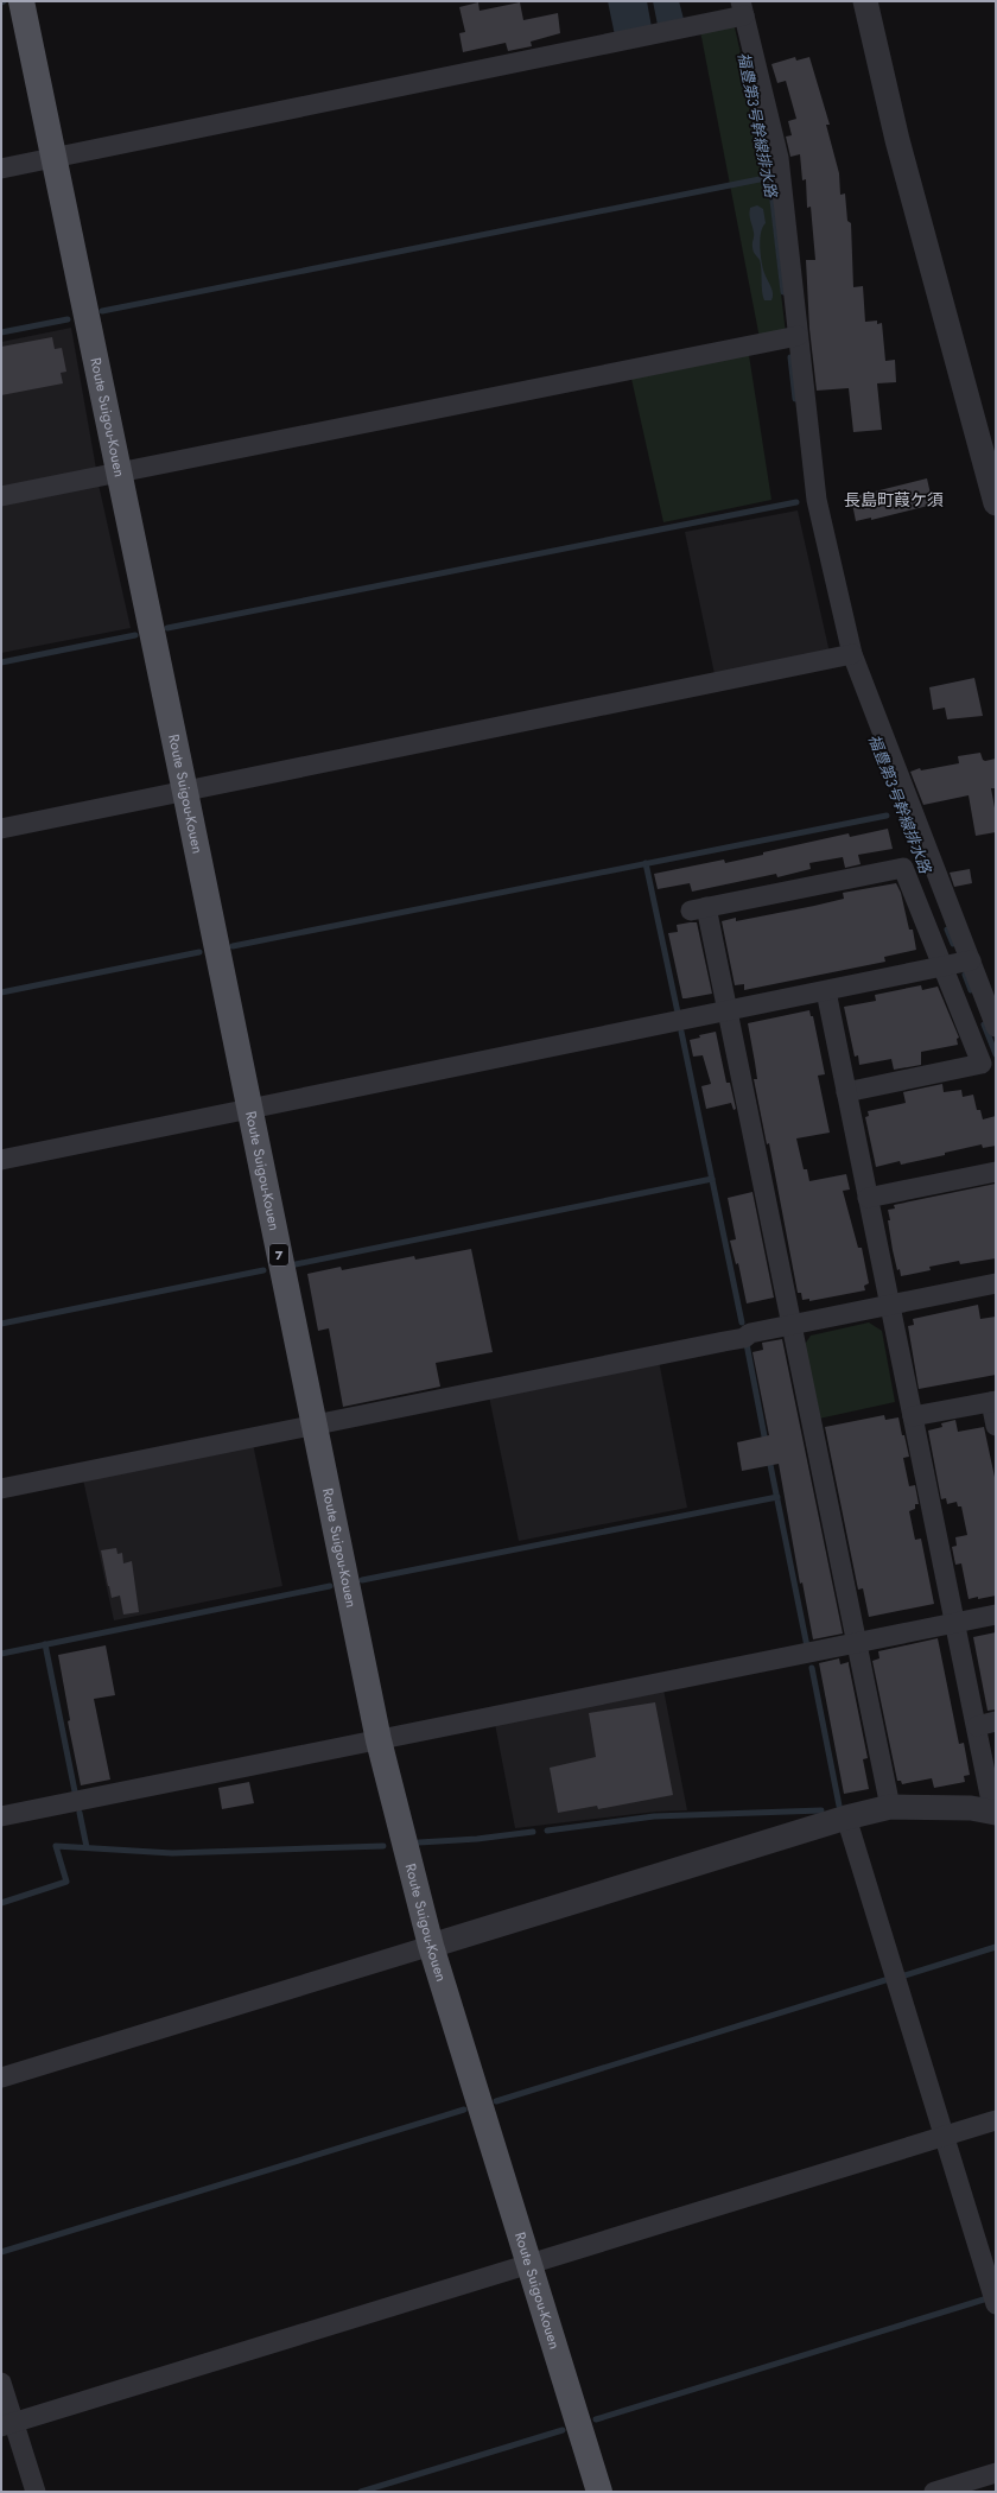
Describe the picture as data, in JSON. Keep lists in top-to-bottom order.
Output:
{
  "streets": {
    "main road": ["Route Suigou-Kouen", "7"]
  },
  "districts": ["長島町葭ケ須"],
  "water": ["福豊第3号幹線排水路"]
}
